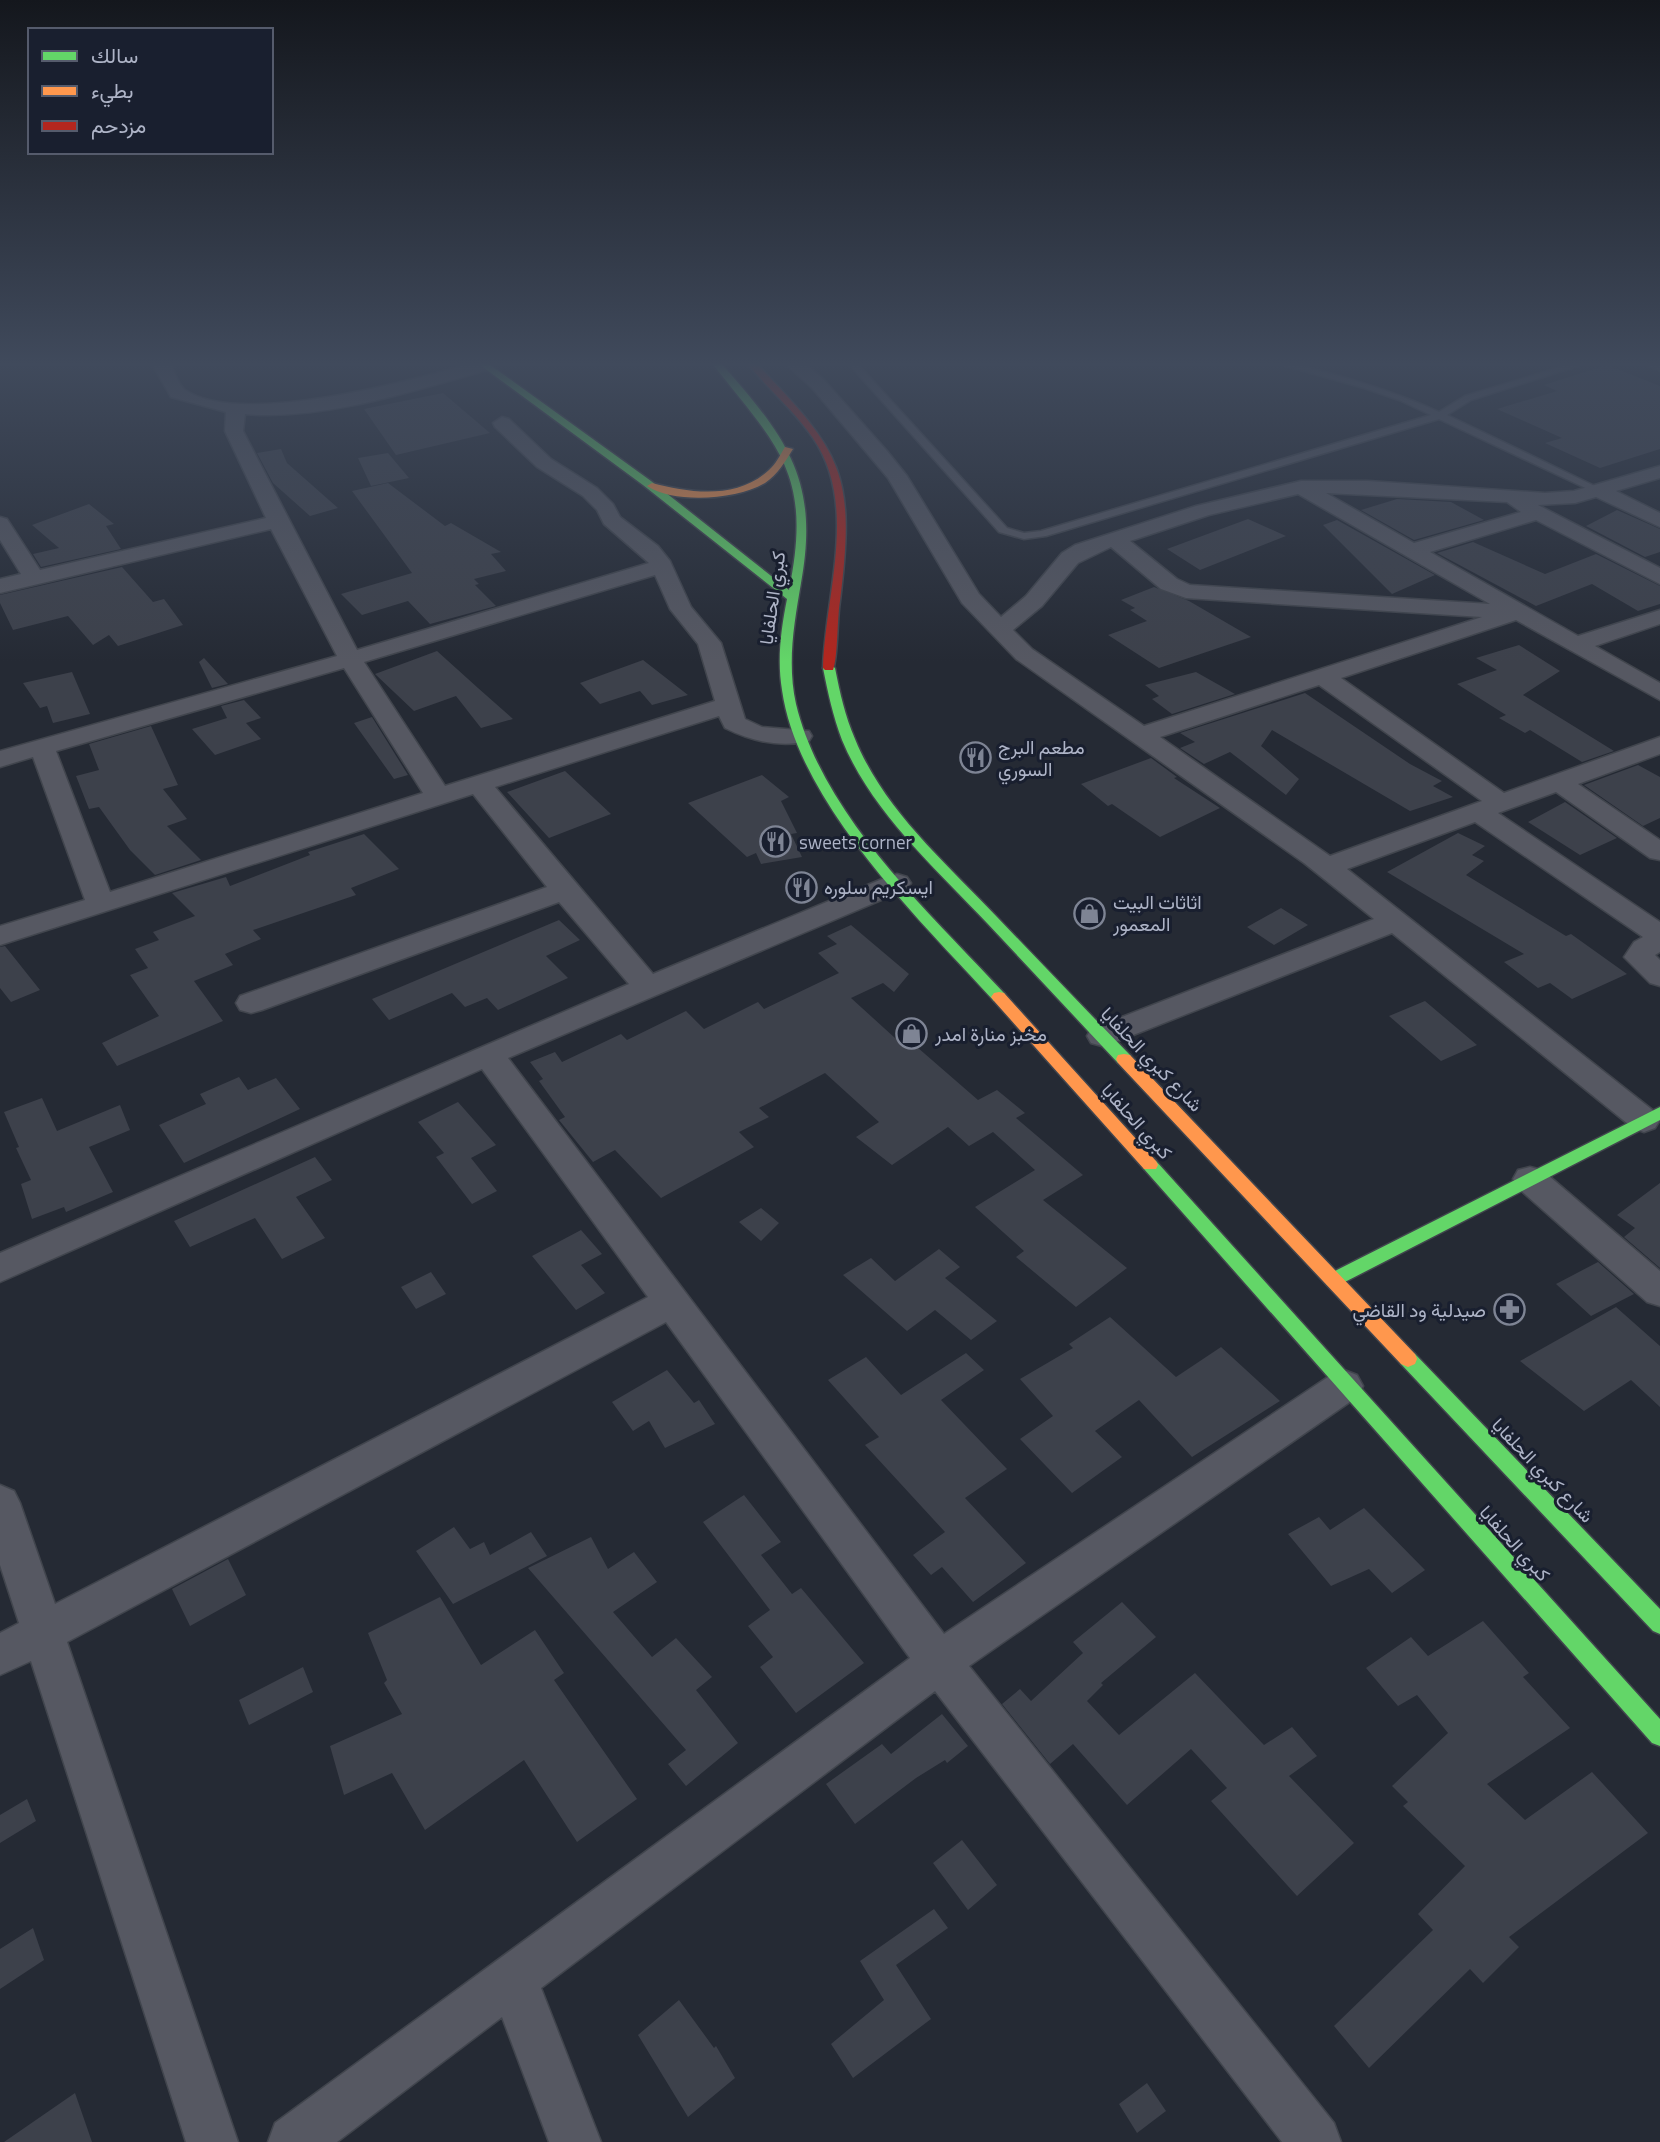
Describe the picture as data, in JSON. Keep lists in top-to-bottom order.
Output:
{
  "streets": {
    "main road": ["كبري الحلفايا", "شارع كبري الحلفايا"]
  },
  "places": {
    "restaurant": ["مطعم البرج السوري", "sweets corner", "ايسكريم سلوره"],
    "shop": ["اثاثات البيت المعمور", "مخبز منارة امدر"],
    "pharmacy": ["صيدلية ود القاضي"]
  },
  "legend": ["سالك", "بطيء", "مزدحم"]
}
